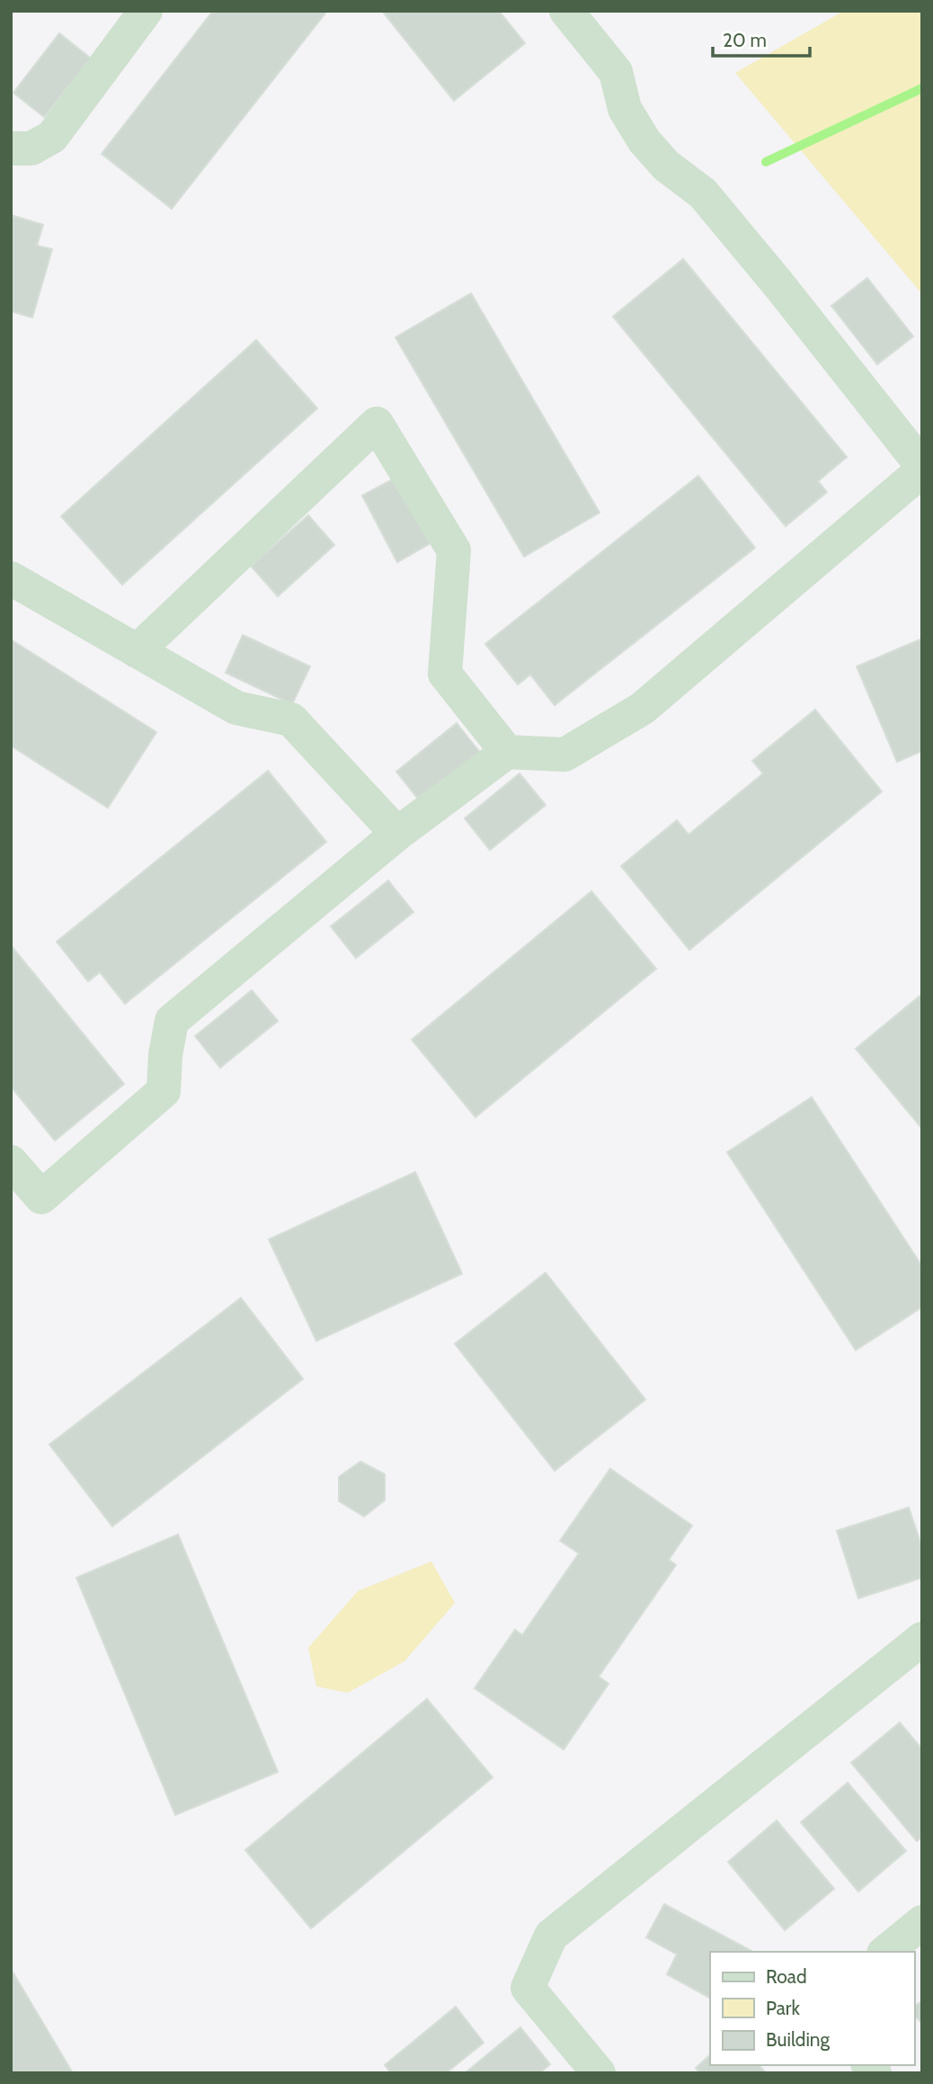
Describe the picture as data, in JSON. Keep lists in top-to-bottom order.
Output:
{
  "legend": ["Road", "Park", "Building"],
  "scale_bar": "20 m"
}
